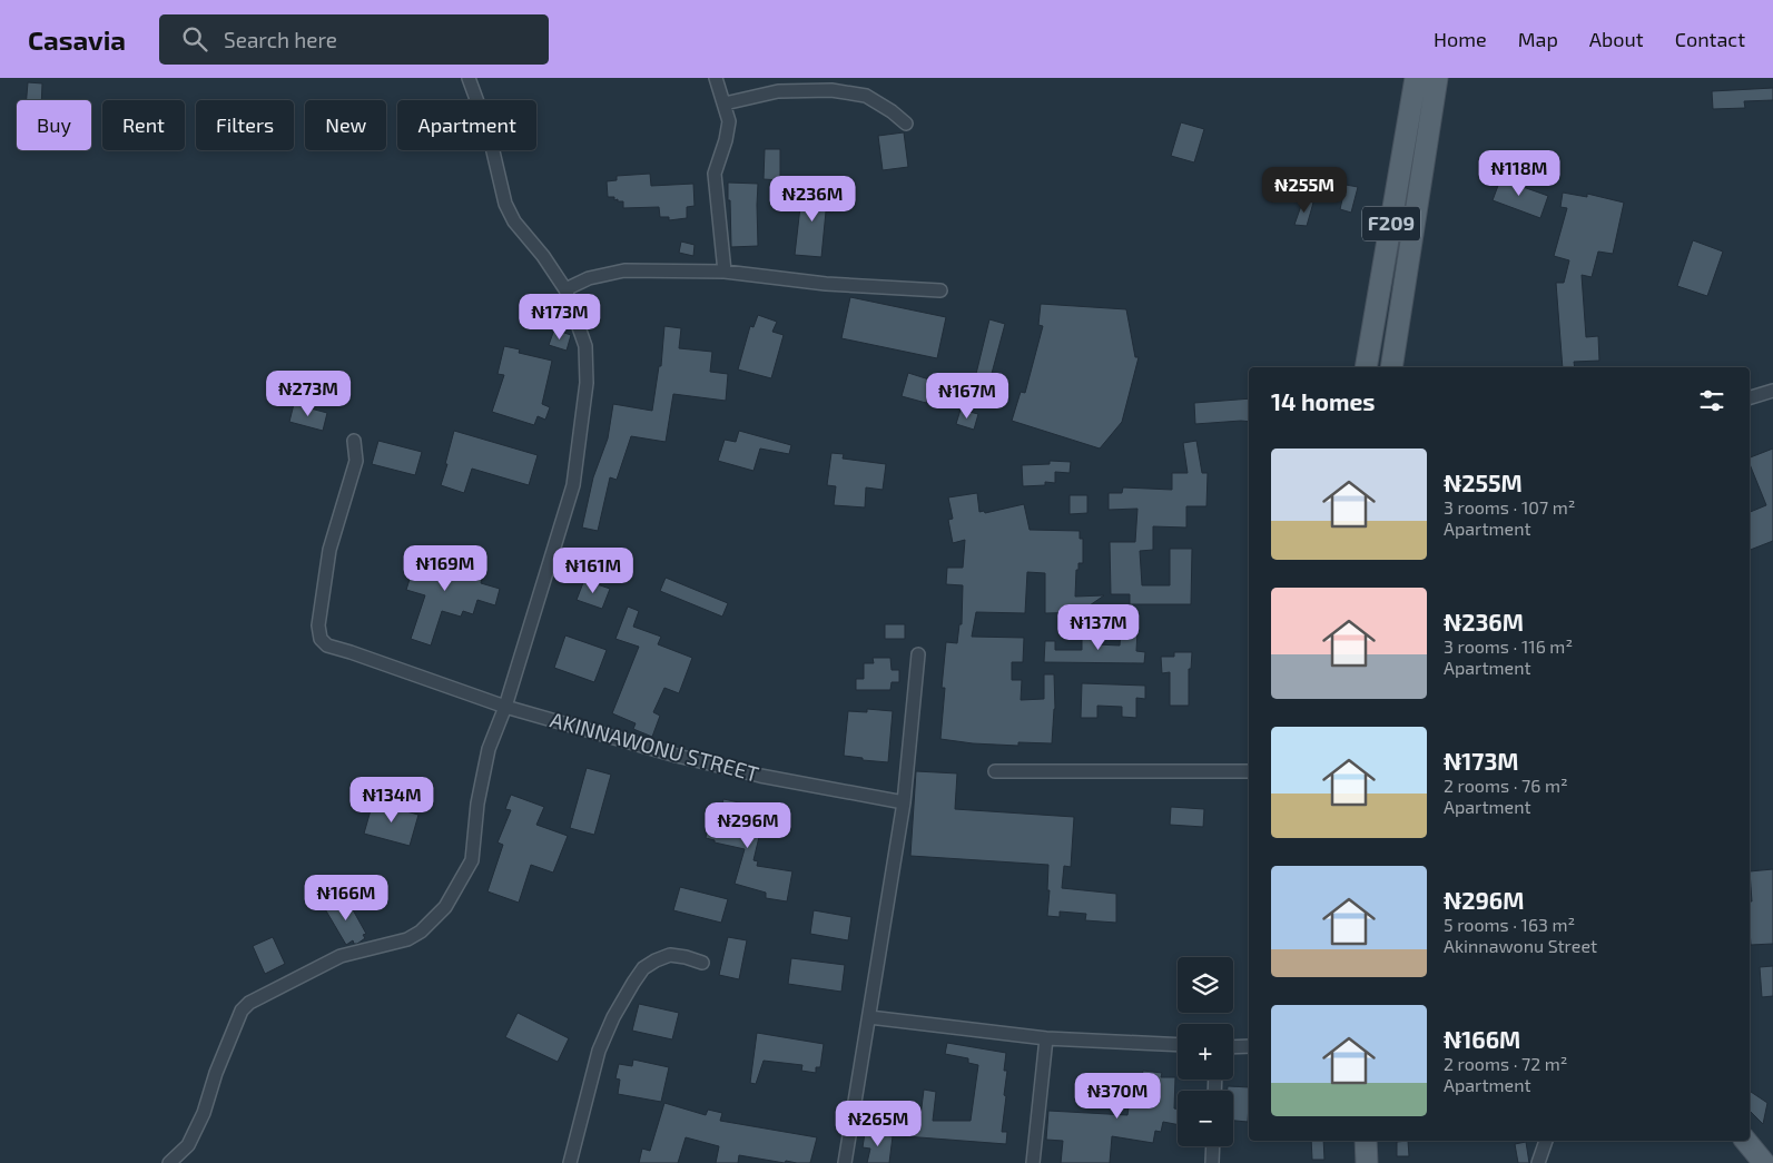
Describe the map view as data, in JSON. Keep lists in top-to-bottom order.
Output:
{
  "streets": {
    "main road": ["F209"],
    "street": ["AKINNAWONU STREET"]
  },
  "page": {
    "header": "Casavia",
    "search": "Search here",
    "nav": [
      "Home",
      "Map",
      "About",
      "Contact"
    ],
    "chip": [
      "Buy",
      "Rent",
      "Filters",
      "New",
      "Apartment"
    ],
    "price": [
      "₦118M",
      "₦255M",
      "₦236M",
      "₦173M",
      "₦273M",
      "₦167M",
      "₦169M",
      "₦161M",
      "₦137M",
      "₦134M",
      "₦296M",
      "₦166M",
      "₦370M",
      "₦265M"
    ],
    "heading": "14 homes",
    "list": [
      {
        "name": "₦255M",
        "note": "3 rooms · 107 m² · Apartment"
      },
      {
        "name": "₦236M",
        "note": "3 rooms · 116 m² · Apartment"
      },
      {
        "name": "₦173M",
        "note": "2 rooms · 76 m² · Apartment"
      },
      {
        "name": "₦296M",
        "note": "5 rooms · 163 m² · Akinnawonu Street"
      },
      {
        "name": "₦166M",
        "note": "2 rooms · 72 m² · Apartment"
      }
    ],
    "map_buttons": ["+", "−"]
  }
}
